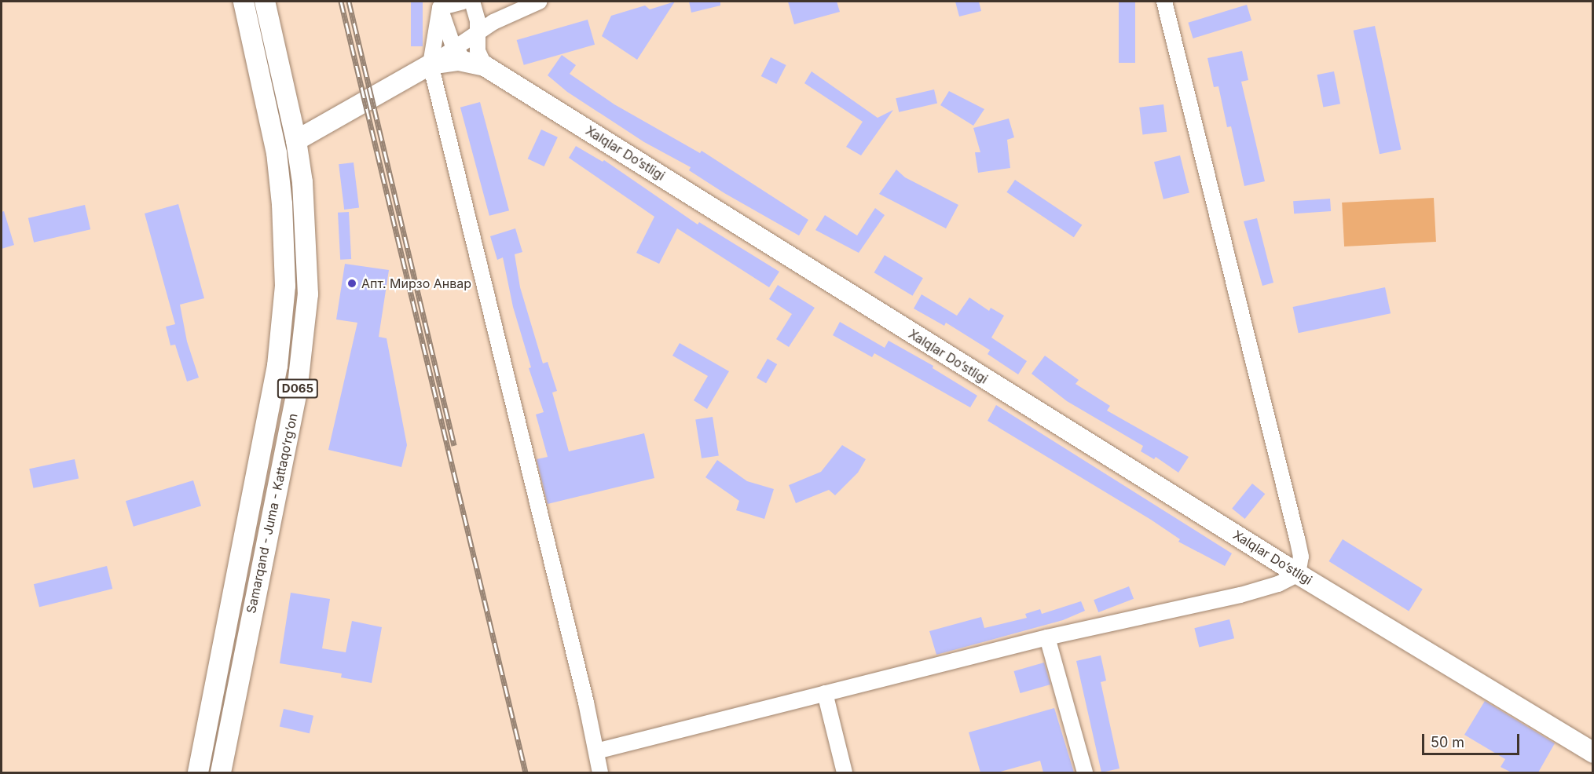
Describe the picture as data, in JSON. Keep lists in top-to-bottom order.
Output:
{
  "streets": {
    "main road": ["Xalqlar Do’stligi", "D065", "Samarqand - Juma - Kattaqo‘rg‘on"]
  },
  "places": ["Апт. Мирзо Анвар"],
  "scale_bar": "50 m"
}
